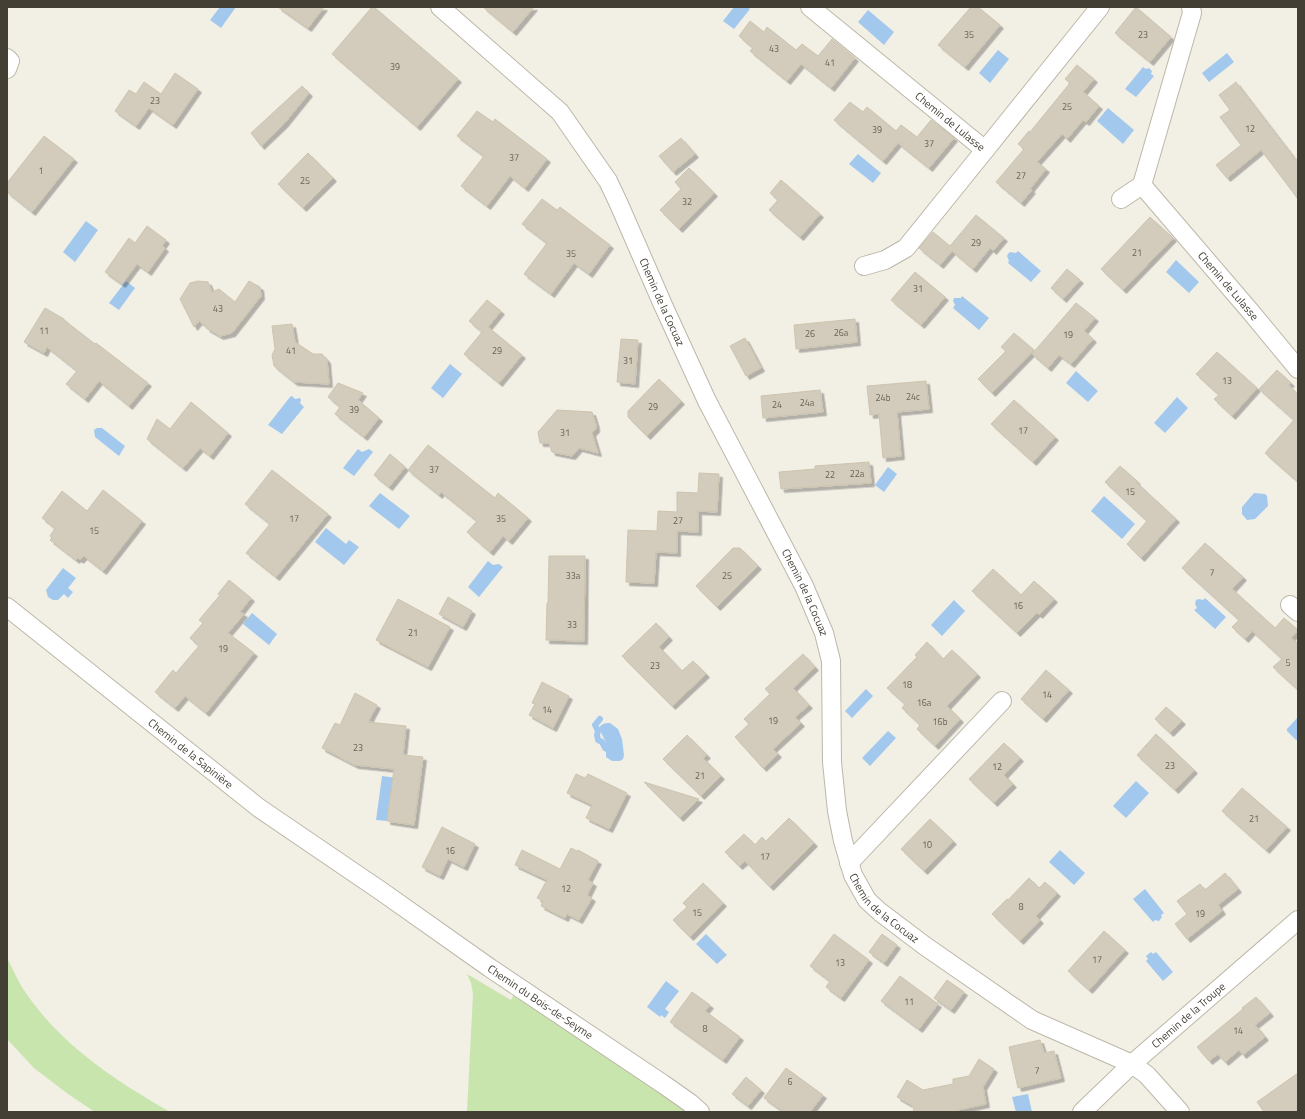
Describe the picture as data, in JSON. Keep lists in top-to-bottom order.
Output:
{
  "streets": {
    "street": [
      "Chemin de Lulasse",
      "Chemin de la Cocuaz",
      "Chemin de la Sapinière",
      "Chemin du Bois-de-Seyme",
      "Chemin de la Troupe"
    ]
  },
  "crossings": [
    ["Chemin de la Cocuaz", "Chemin de la Troupe"],
    ["Chemin de la Sapinière", "Chemin du Bois-de-Seyme"]
  ],
  "house_numbers": [
    "35",
    "23",
    "43",
    "41",
    "39",
    "23",
    "25",
    "12",
    "39",
    "37",
    "37",
    "1",
    "27",
    "25",
    "32",
    "29",
    "21",
    "35",
    "31",
    "43",
    "11",
    "26a",
    "26",
    "19",
    "41",
    "29",
    "31",
    "13",
    "24c",
    "24b",
    "24a",
    "24",
    "29",
    "39",
    "17",
    "31",
    "37",
    "22a",
    "22",
    "15",
    "17",
    "35",
    "27",
    "15",
    "7",
    "33a",
    "25",
    "16",
    "33",
    "21",
    "19",
    "5",
    "23",
    "18",
    "14",
    "16a",
    "14",
    "19",
    "16b",
    "23",
    "23",
    "12",
    "21",
    "21",
    "10",
    "16",
    "17",
    "12",
    "8",
    "15",
    "19",
    "17",
    "13",
    "11",
    "8",
    "14",
    "7",
    "6"
  ]
}
